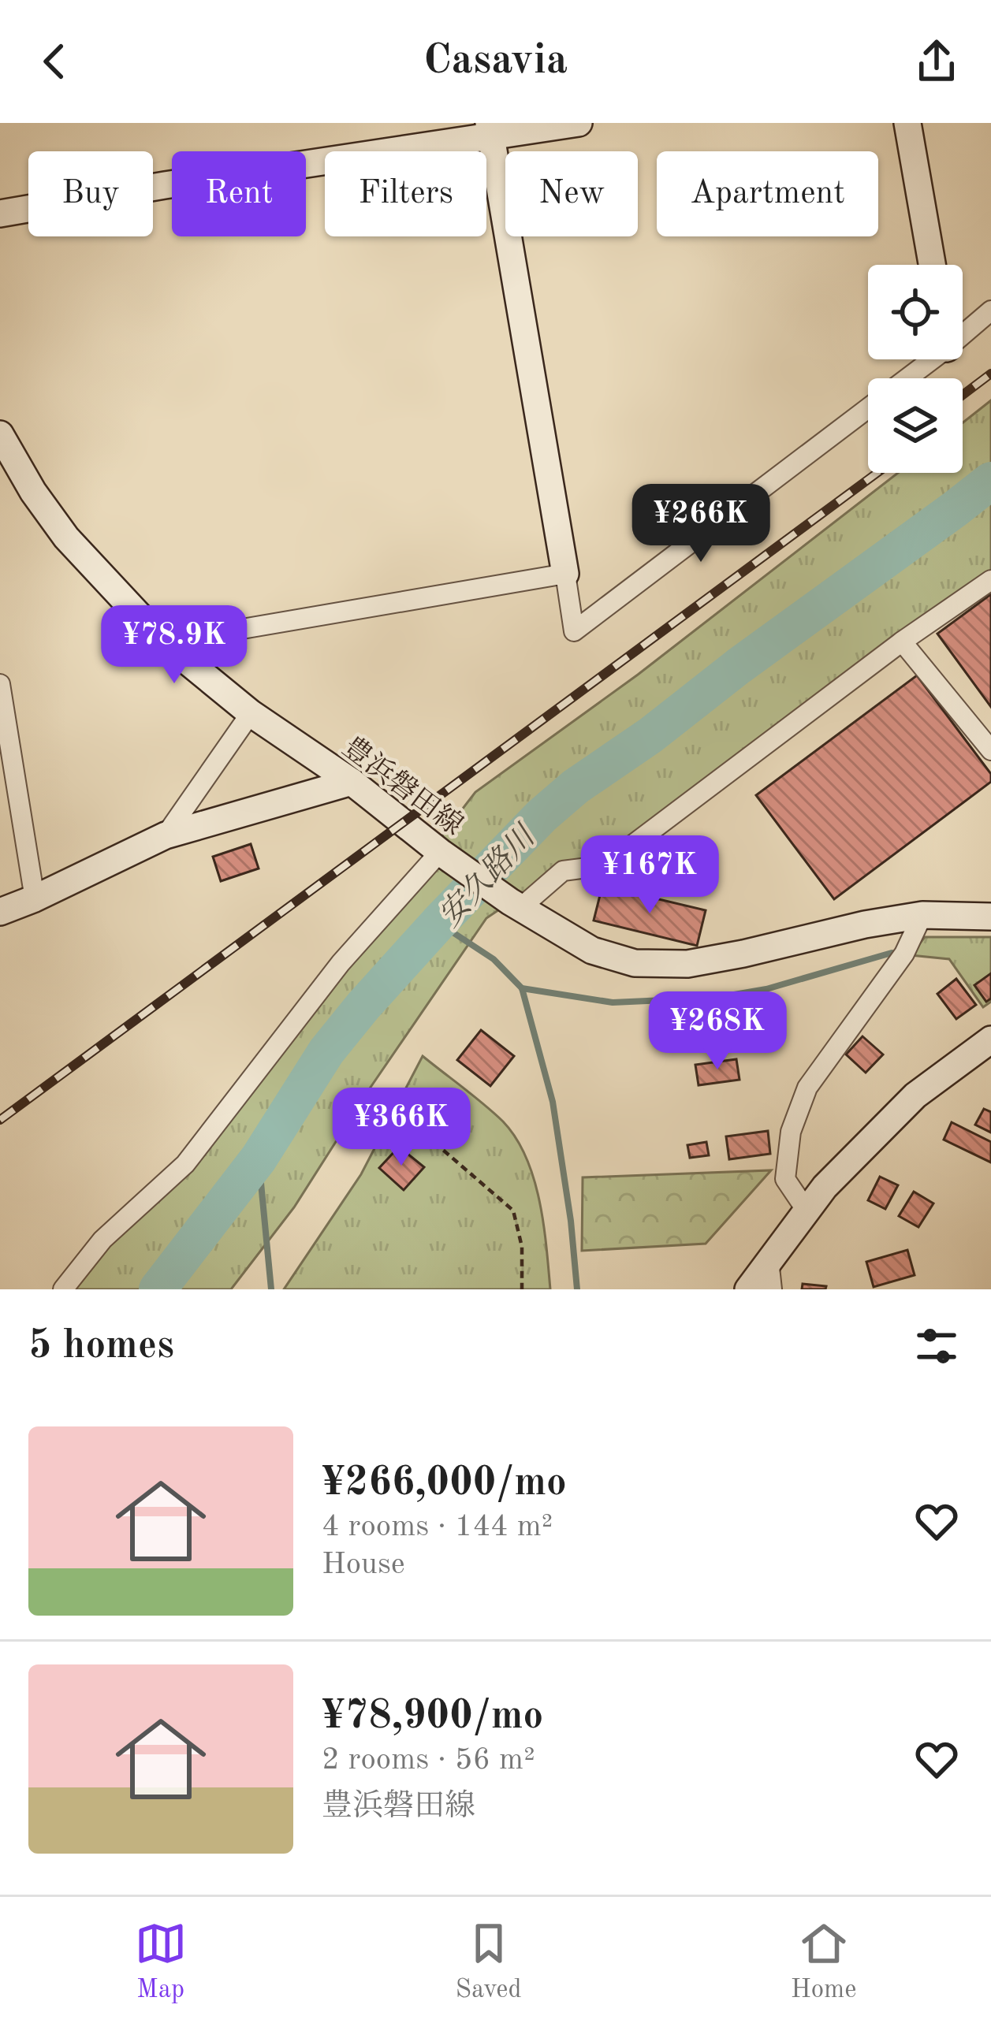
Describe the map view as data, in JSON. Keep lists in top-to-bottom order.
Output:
{
  "streets": {
    "street": ["豊浜磐田線"]
  },
  "water": ["安久路川"],
  "page": {
    "header": "Casavia",
    "chip": [
      "Buy",
      "Rent",
      "Filters",
      "New",
      "Apartment"
    ],
    "price": [
      "¥266K",
      "¥78.9K",
      "¥167K",
      "¥268K",
      "¥366K"
    ],
    "heading": "5 homes",
    "list": [
      {
        "name": "¥266,000/mo",
        "note": "4 rooms · 144 m² · House"
      },
      {
        "name": "¥78,900/mo",
        "note": "2 rooms · 56 m² · 豊浜磐田線"
      }
    ],
    "tabs": ["Map", "Saved", "Home"]
  }
}
